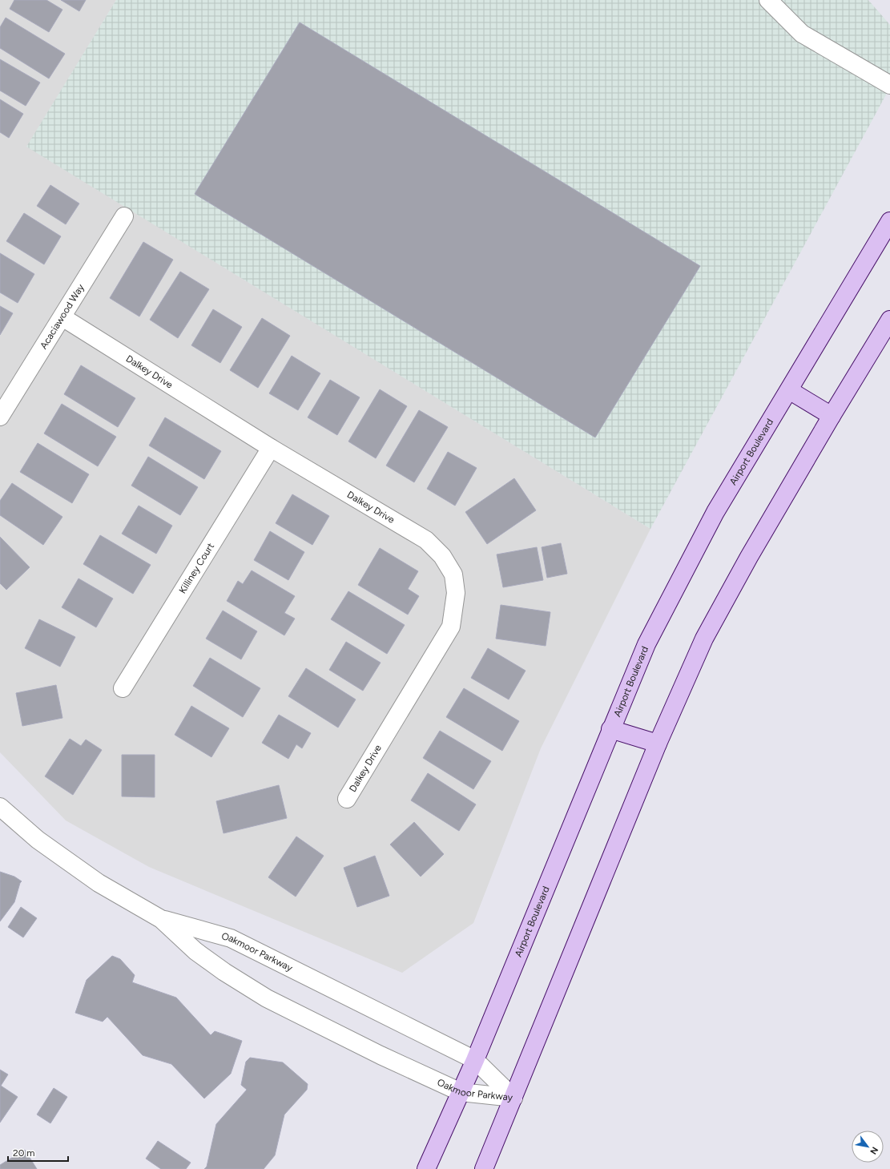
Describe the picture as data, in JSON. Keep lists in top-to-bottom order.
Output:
{
  "streets": {
    "main road": ["Airport Boulevard"],
    "street": [
      "Acaciawood Way",
      "Dalkey Drive",
      "Killiney Court",
      "Oakmoor Parkway"
    ]
  },
  "crossings": [
    ["Acaciawood Way", "Dalkey Drive"],
    ["Dalkey Drive", "Killiney Court"],
    ["Airport Boulevard", "Oakmoor Parkway"]
  ],
  "scale_bar": "20 m",
  "north": "bottom right"
}
